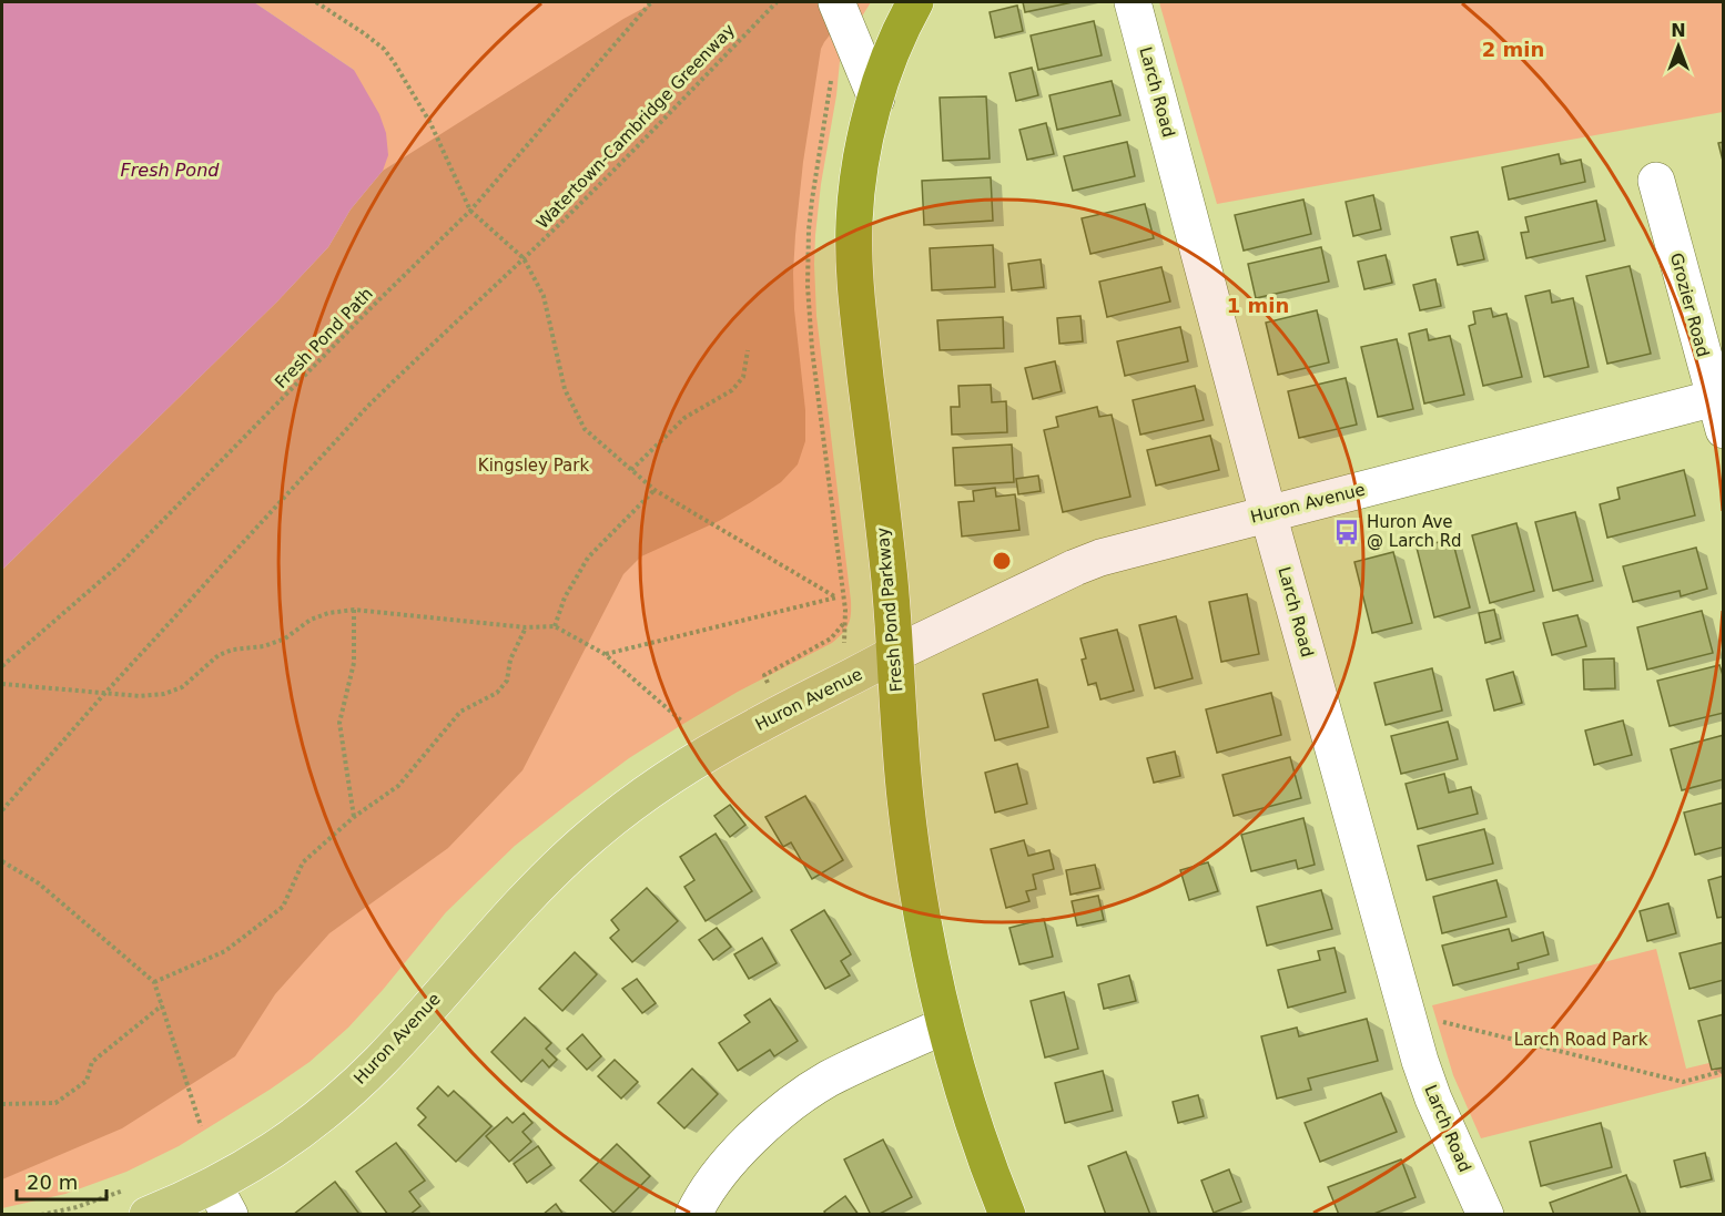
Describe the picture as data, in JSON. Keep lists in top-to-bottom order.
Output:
{
  "streets": {
    "highway": ["Fresh Pond Parkway"],
    "main road": ["Huron Avenue"],
    "street": ["Larch Road", "Grozier Road"],
    "path": ["Watertown-Cambridge Greenway", "Fresh Pond Path"]
  },
  "crossings": [
    ["Larch Road", "Huron Avenue"],
    ["Grozier Road", "Huron Avenue"],
    ["Huron Avenue", "Fresh Pond Parkway"]
  ],
  "water": ["Fresh Pond"],
  "parks": ["Kingsley Park", "Larch Road Park"],
  "places": {
    "bus stop": ["Huron Ave @ Larch Rd"]
  },
  "scale_bar": "20 m",
  "north": "top",
  "rings": ["2 min", "1 min"]
}
